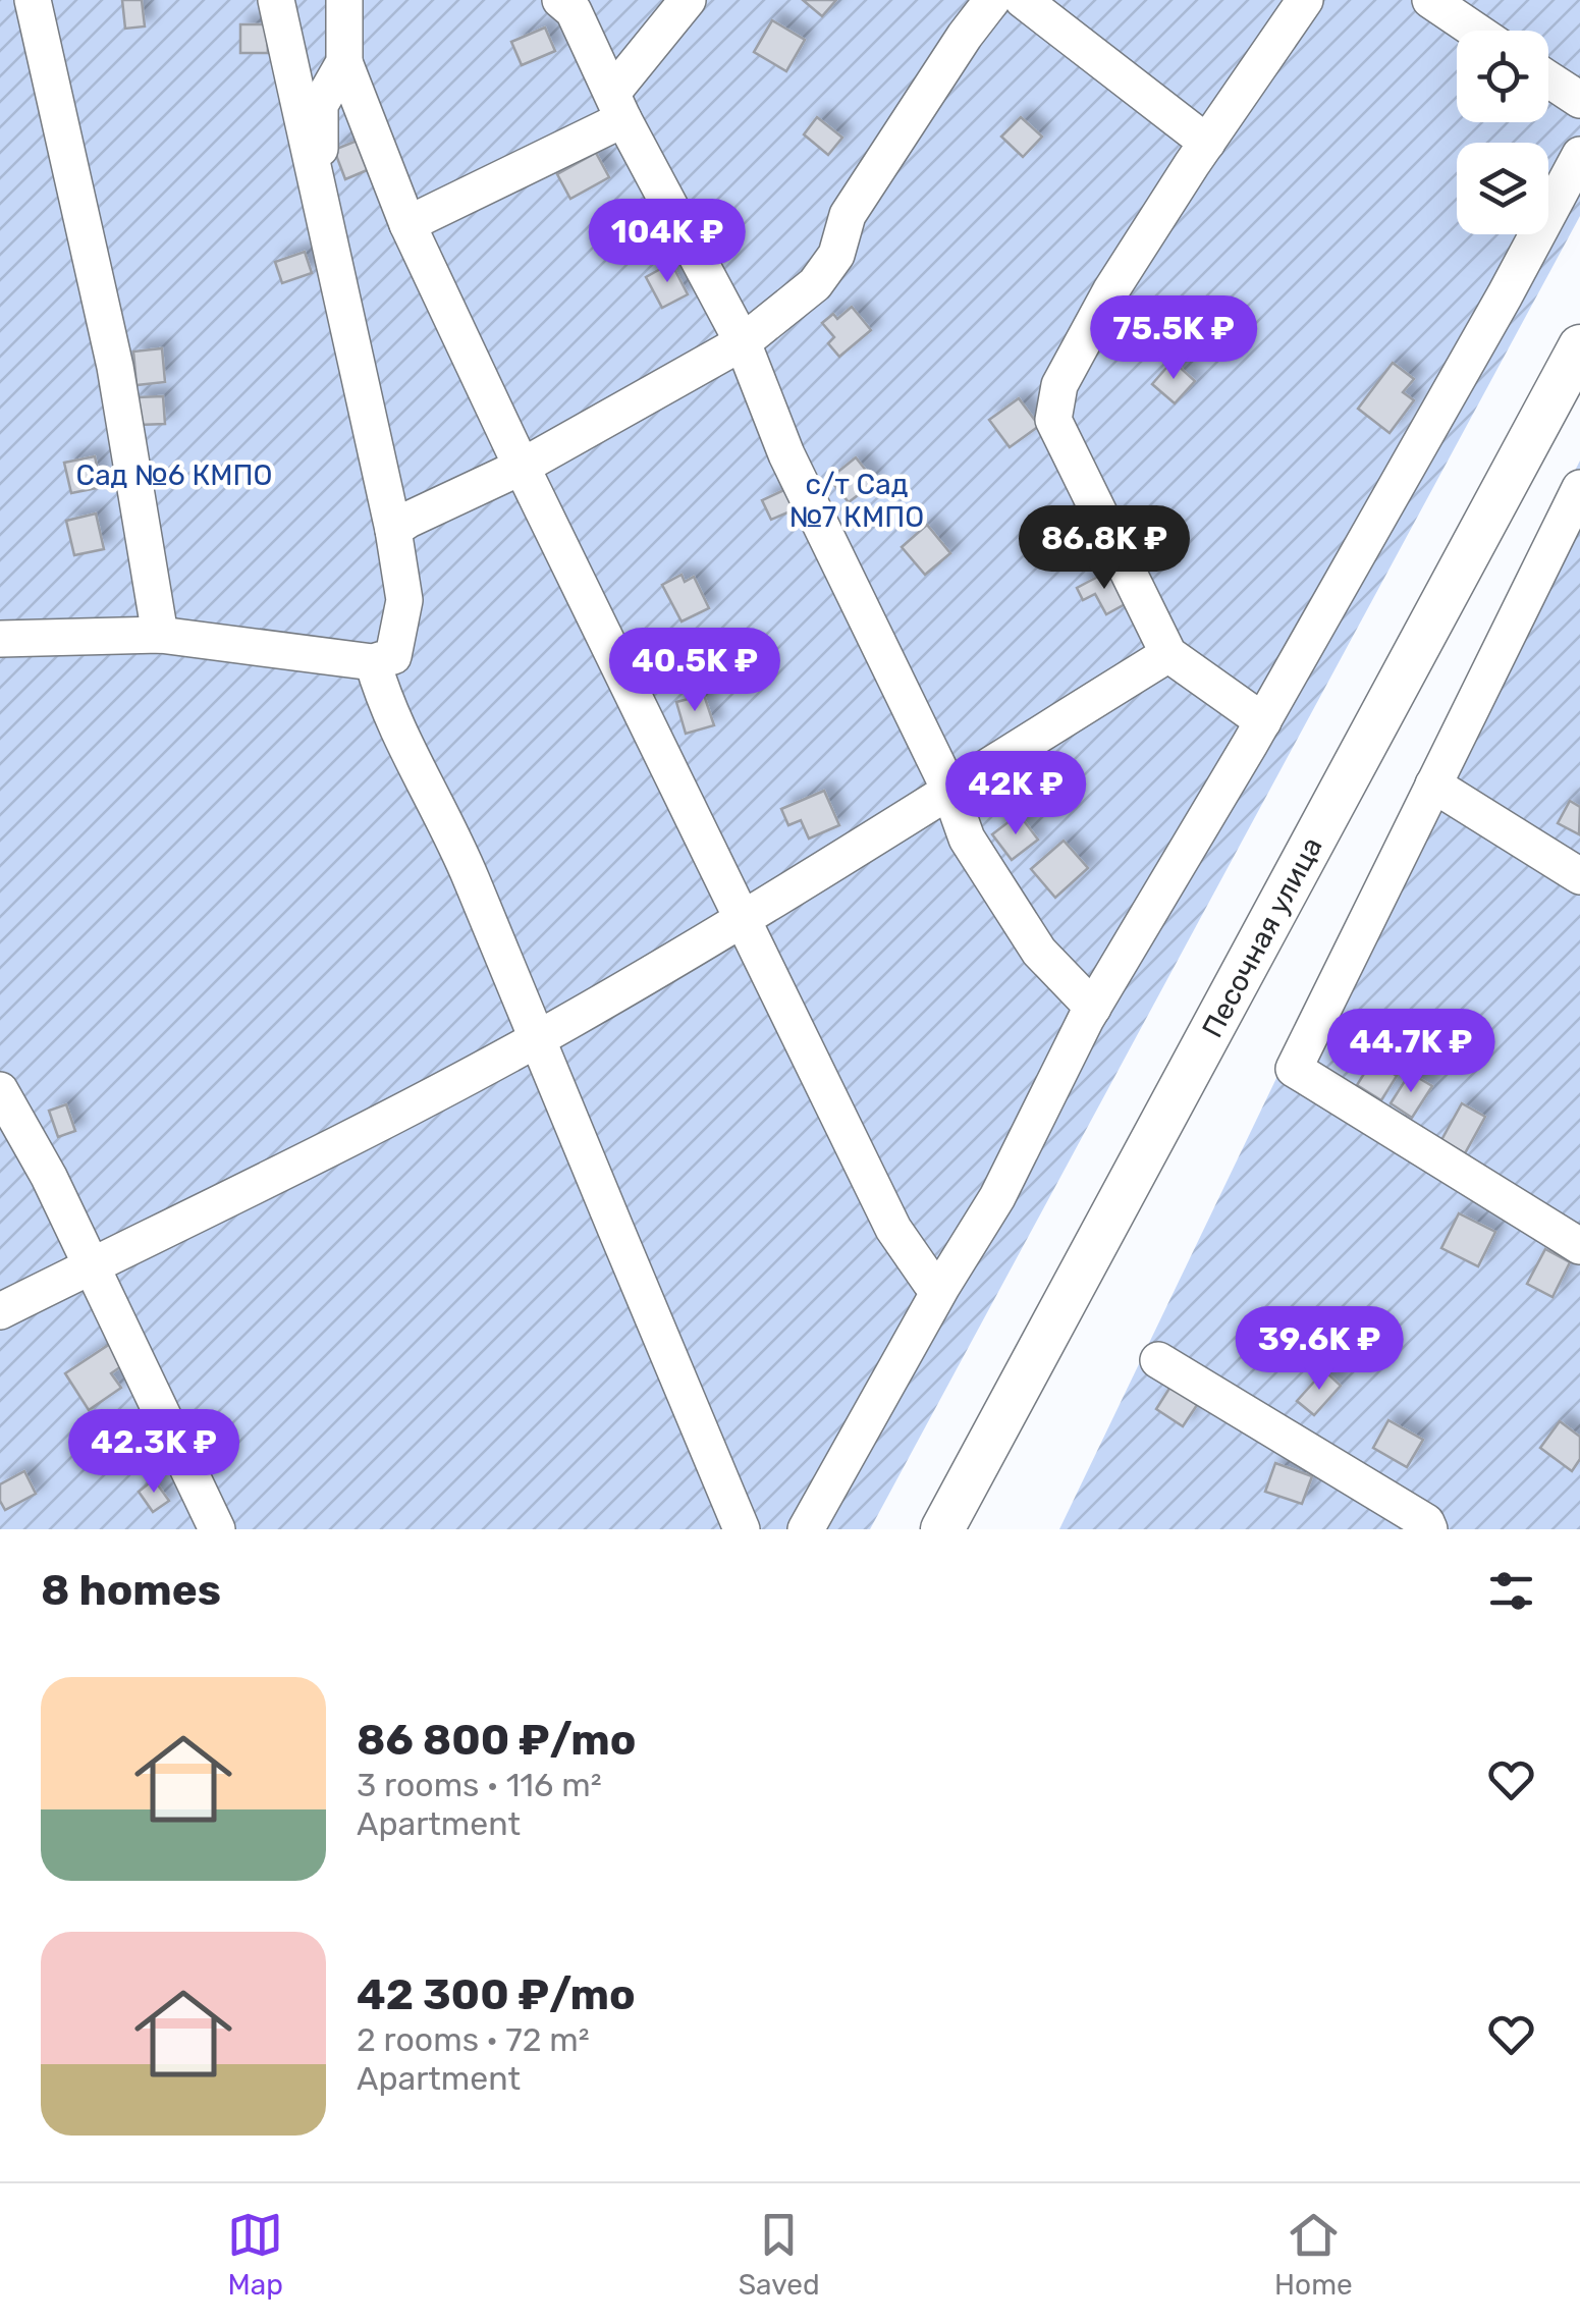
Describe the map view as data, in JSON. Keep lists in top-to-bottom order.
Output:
{
  "streets": {
    "main road": ["Песочная улица"]
  },
  "parks": ["Сад №6 КМПО", "с/т Сад №7 КМПО"],
  "page": {
    "price": [
      "104K ₽",
      "75.5K ₽",
      "86.8K ₽",
      "40.5K ₽",
      "42K ₽",
      "44.7K ₽",
      "39.6K ₽",
      "42.3K ₽"
    ],
    "heading": "8 homes",
    "list": [
      {
        "name": "86 800 ₽/mo",
        "note": "3 rooms · 116 m² · Apartment"
      },
      {
        "name": "42 300 ₽/mo",
        "note": "2 rooms · 72 m² · Apartment"
      }
    ],
    "tabs": ["Map", "Saved", "Home"]
  }
}
